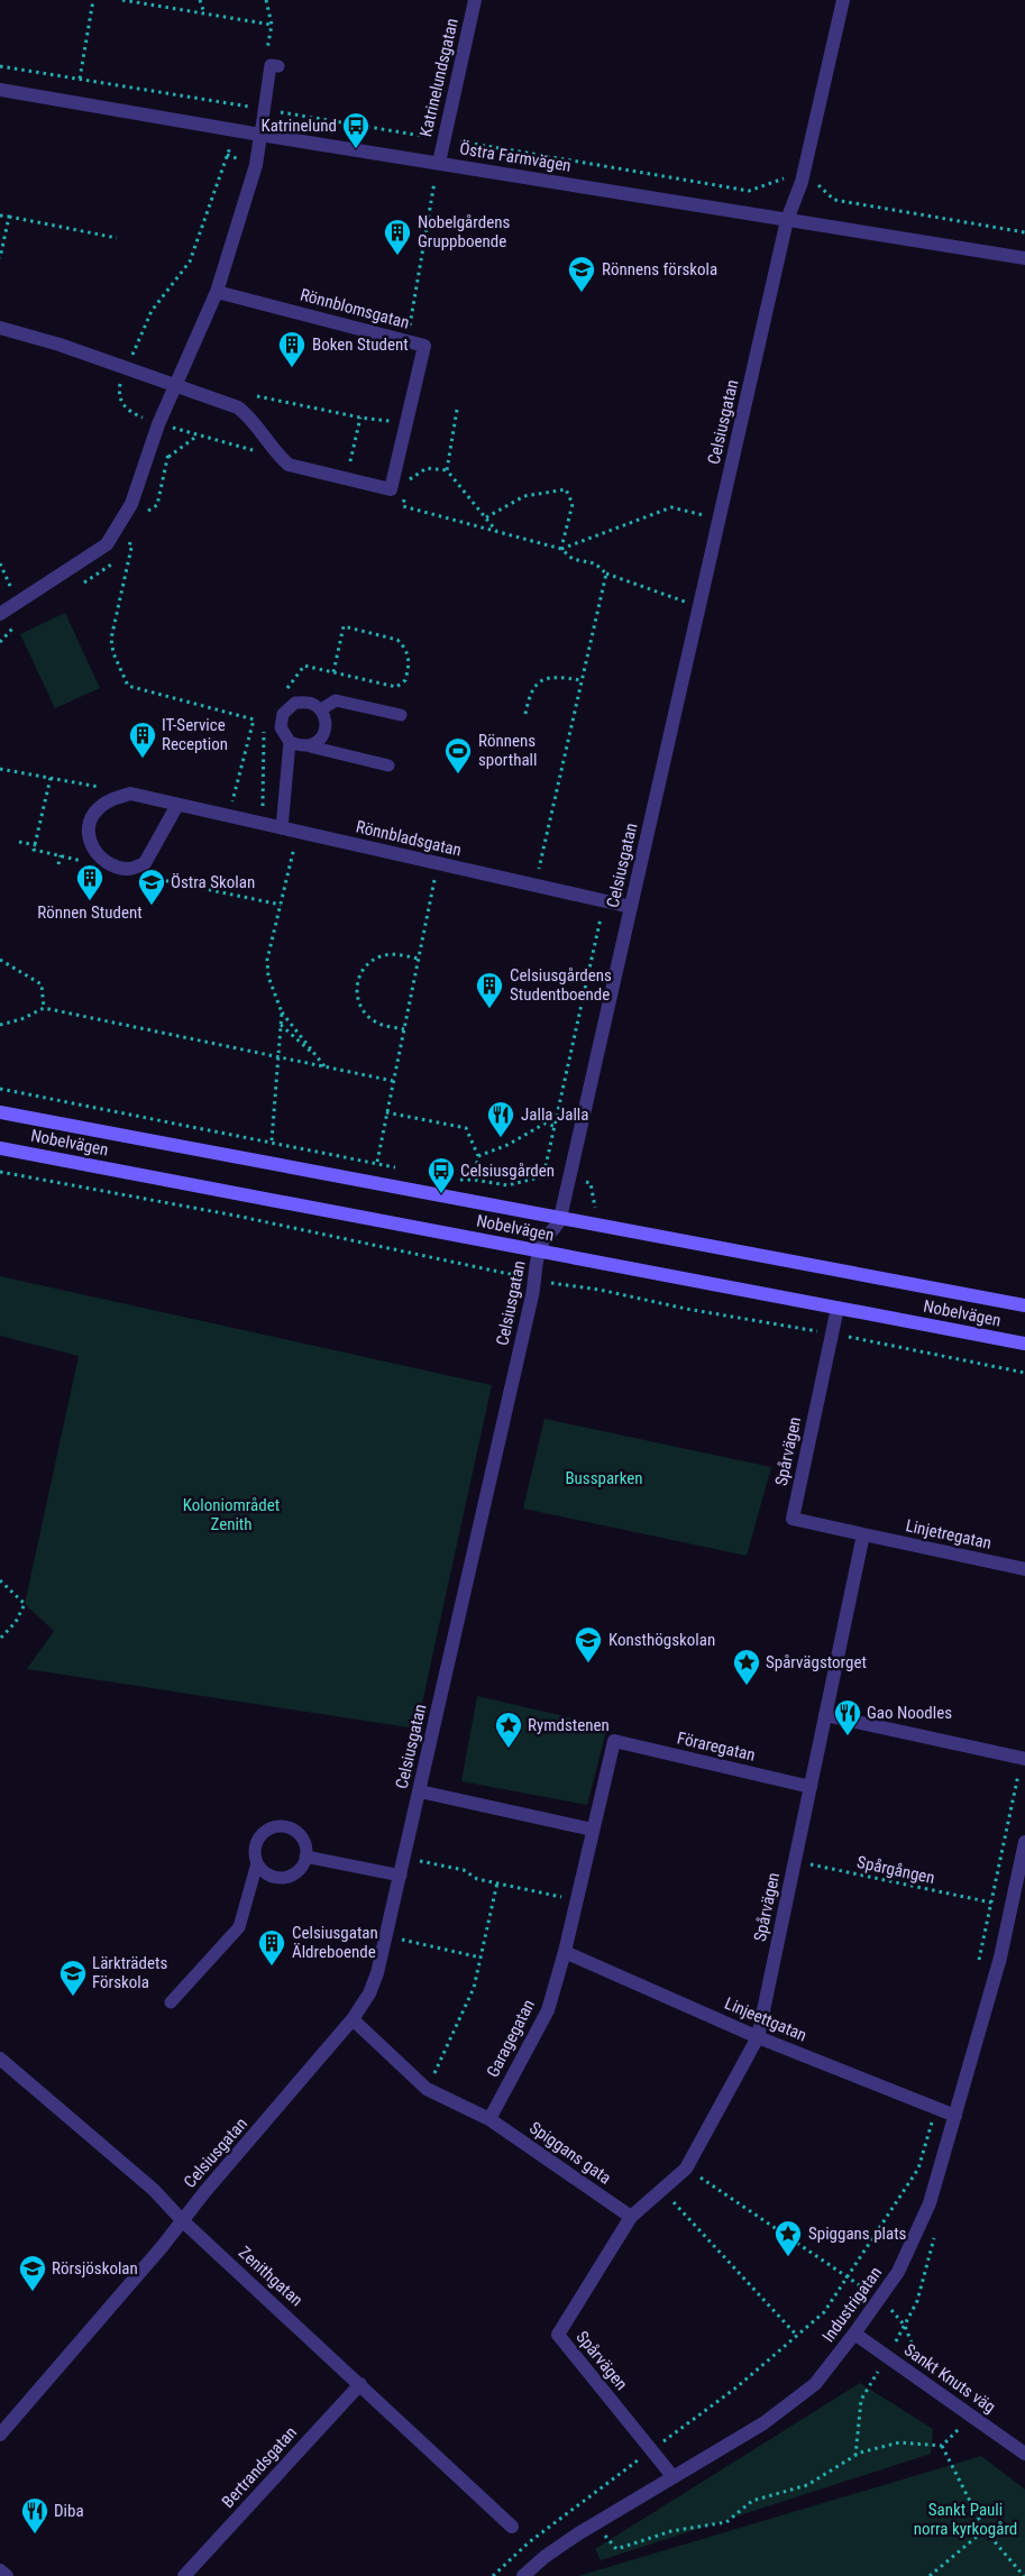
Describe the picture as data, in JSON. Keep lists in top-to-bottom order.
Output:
{
  "streets": {
    "main road": ["Nobelvägen"],
    "street": [
      "Katrinelundsgatan",
      "Östra Farmvägen",
      "Rönnblomsgatan",
      "Celsiusgatan",
      "Rönnbladsgatan",
      "Spårvägen",
      "Linjetregatan",
      "Föraregatan",
      "Linjeettgatan",
      "Garagegatan",
      "Spiggans gata",
      "Zenithgatan",
      "Industrigatan",
      "Sankt Knuts väg",
      "Bertrandsgatan"
    ],
    "path": ["Spårgången"]
  },
  "crossings": [
    ["Katrinelundsgatan", "Östra Farmvägen"],
    ["Östra Farmvägen", "Celsiusgatan"],
    ["Celsiusgatan", "Rönnbladsgatan"],
    ["Celsiusgatan", "Nobelvägen"],
    ["Celsiusgatan", "Zenithgatan"],
    ["Nobelvägen", "Spårvägen"],
    ["Spårvägen", "Linjetregatan"],
    ["Spårvägen", "Föraregatan"],
    ["Spårvägen", "Spårgången"],
    ["Spårvägen", "Linjeettgatan"],
    ["Spårvägen", "Spiggans gata"],
    ["Spårvägen", "Industrigatan"],
    ["Föraregatan", "Garagegatan"],
    ["Linjeettgatan", "Garagegatan"],
    ["Linjeettgatan", "Industrigatan"],
    ["Garagegatan", "Spiggans gata"],
    ["Zenithgatan", "Bertrandsgatan"],
    ["Industrigatan", "Sankt Knuts väg"]
  ],
  "parks": ["Bussparken", "Koloniområdet Zenith", "Sankt Pauli norra kyrkogård"],
  "places": {
    "bus stop": ["Katrinelund", "Celsiusgården"],
    "building": [
      "Nobelgårdens Gruppboende",
      "Boken Student",
      "IT-Service Reception",
      "Rönnen Student",
      "Celsiusgårdens Studentboende",
      "Celsiusgatan Äldreboende"
    ],
    "school or university": [
      "Rönnens förskola",
      "Östra Skolan",
      "Konsthögskolan",
      "Lärkträdets Förskola",
      "Rörsjöskolan"
    ],
    "sports": ["Rönnens sporthall"],
    "restaurant": ["Jalla Jalla", "Gao Noodles", "Diba"],
    "place": ["Spårvägstorget", "Rymdstenen", "Spiggans plats"]
  }
}
